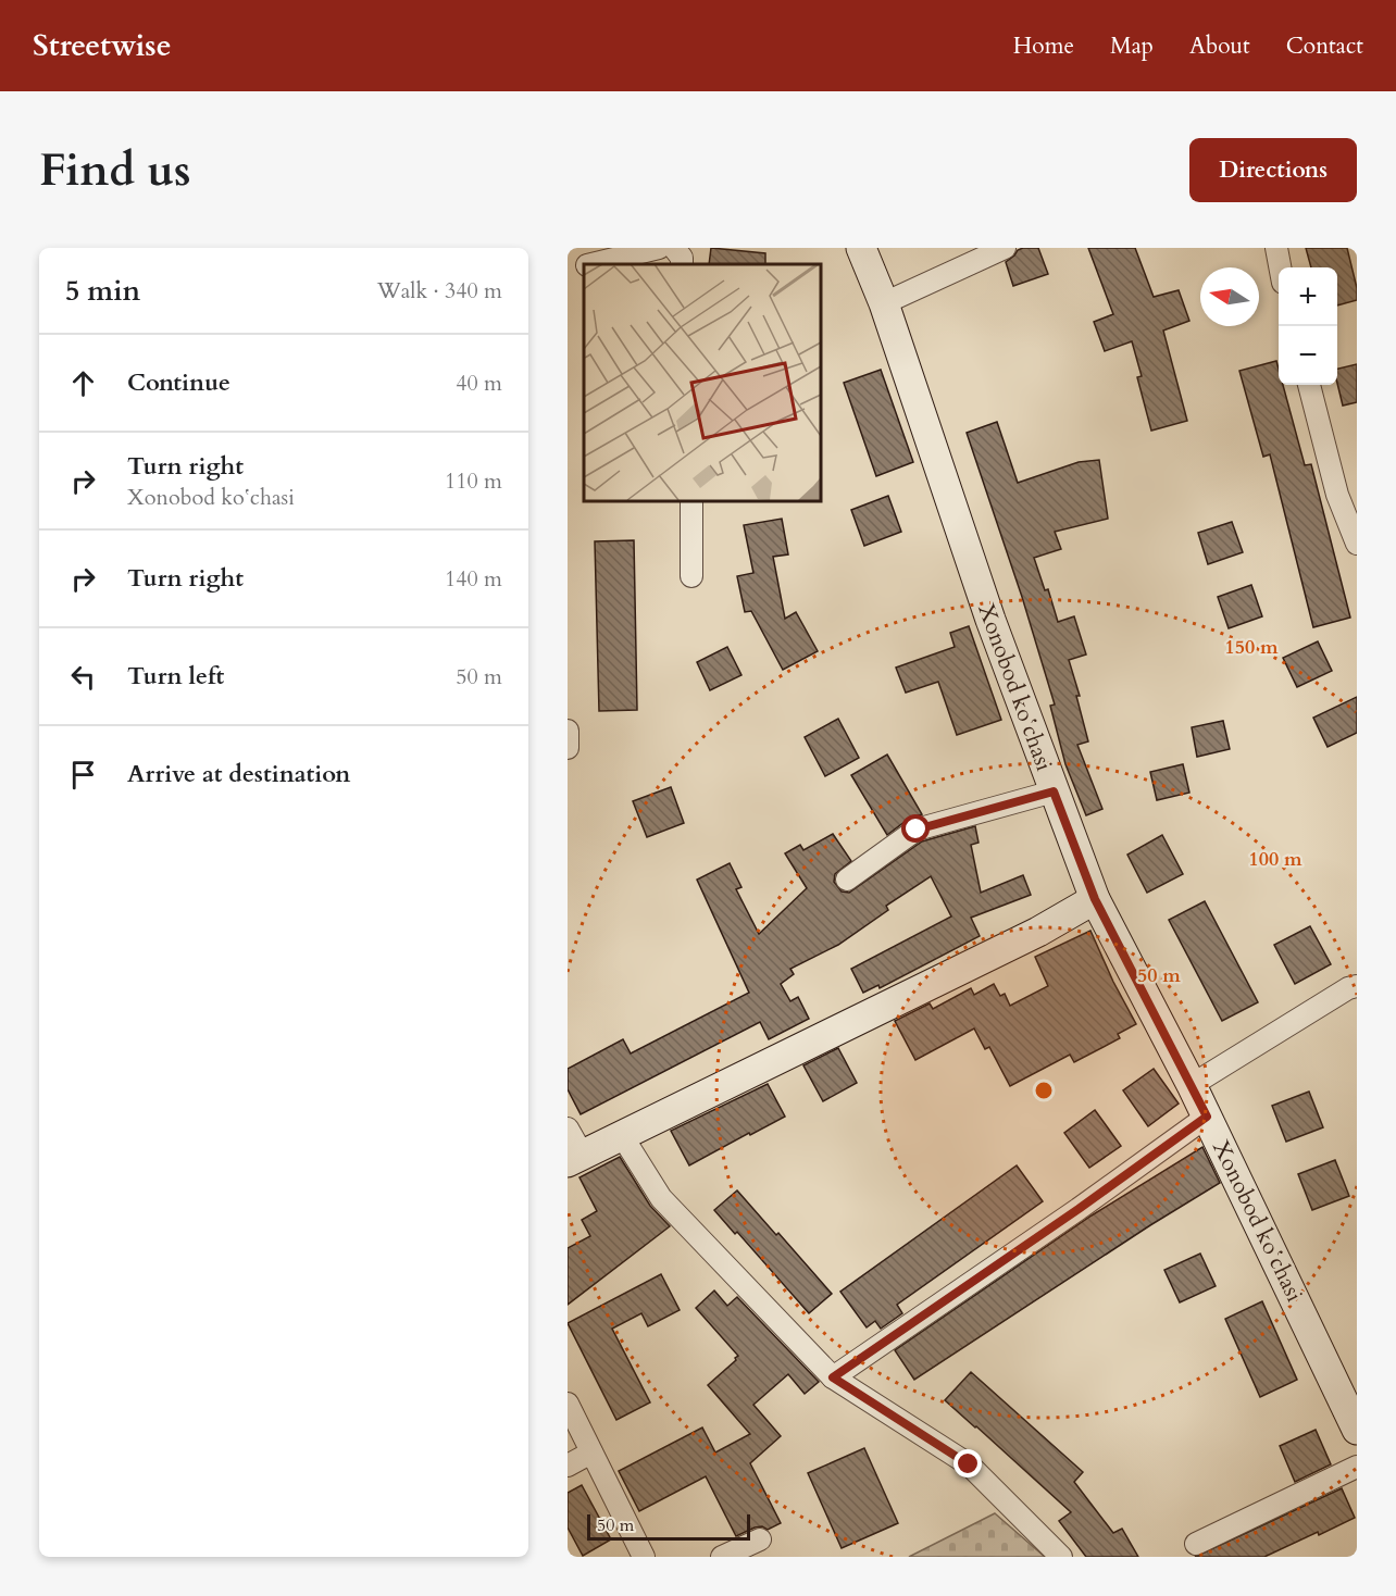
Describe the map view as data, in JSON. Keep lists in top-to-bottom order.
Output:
{
  "streets": {
    "main road": ["Xonobod koʻchasi"]
  },
  "scale_bar": "50 m",
  "north": "left",
  "page": {
    "header": "Streetwise",
    "nav": [
      "Home",
      "Map",
      "About",
      "Contact"
    ],
    "buttons": "Directions",
    "title": "Find us",
    "heading": ["5 min", "Walk · 340 m"],
    "map_buttons": ["+", "−"],
    "list": [
      ["Continue", "40 m"],
      ["Turn right", "Xonobod koʻchasi", "110 m"],
      ["Turn right", "140 m"],
      ["Turn left", "50 m"],
      "Arrive at destination"
    ],
    "scale": "50 m"
  },
  "rings": ["150 m", "100 m", "50 m"]
}
